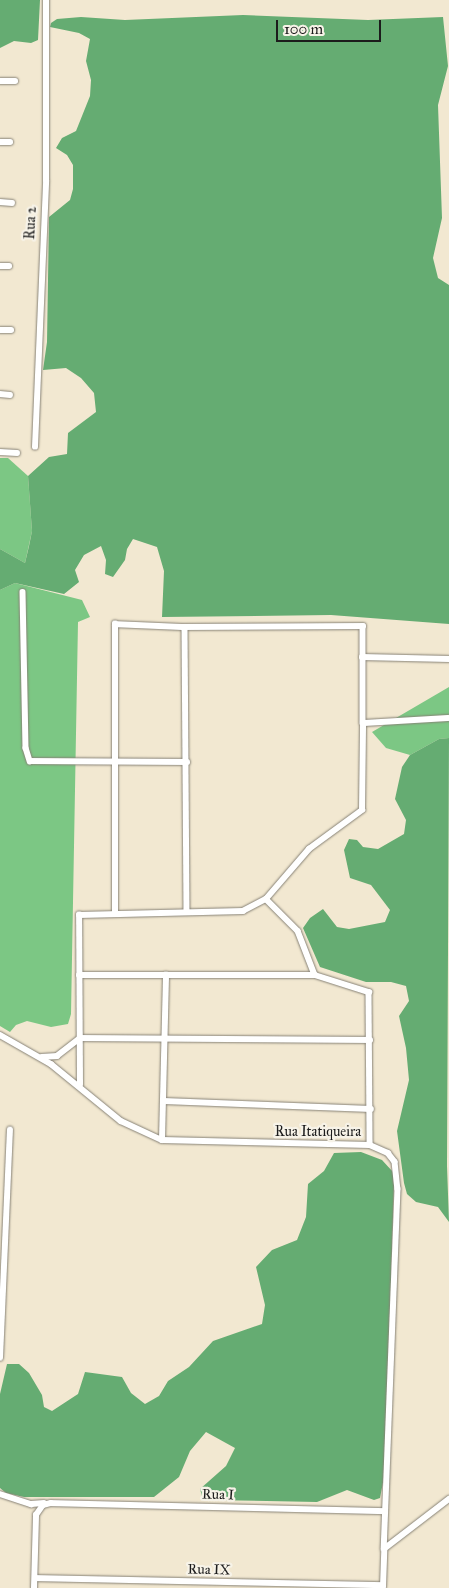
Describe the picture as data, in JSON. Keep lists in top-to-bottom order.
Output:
{
  "streets": {
    "street": [
      "Rua 2",
      "Rua Itatiqueira",
      "Rua I",
      "Rua IX"
    ]
  },
  "crossings": [
    ["Rua Itatiqueira", "Rua I"],
    ["Rua Itatiqueira", "Rua IX"]
  ],
  "scale_bar": "100 m"
}
